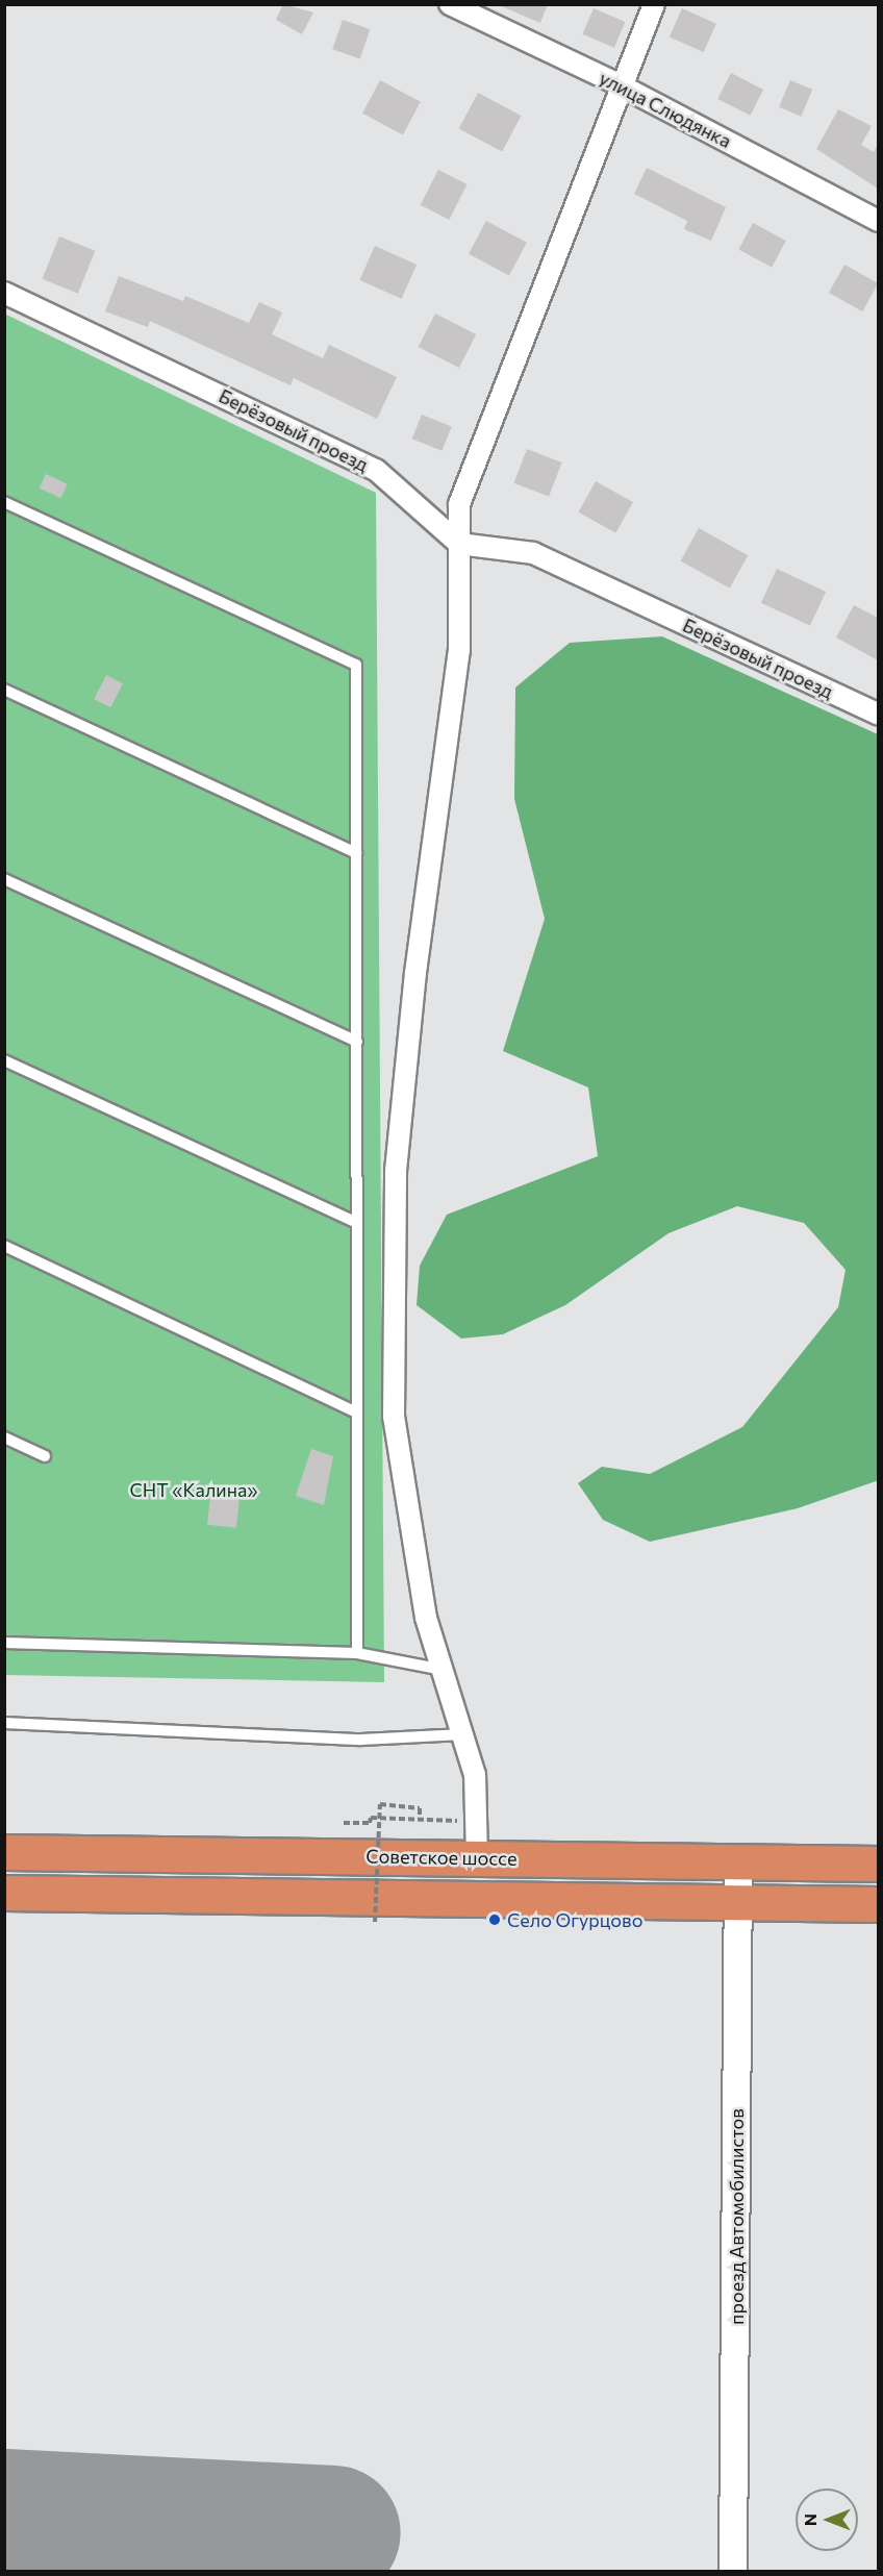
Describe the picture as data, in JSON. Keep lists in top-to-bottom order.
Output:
{
  "streets": {
    "highway": ["Советское шоссе"],
    "street": ["улица Слюдянка", "Берёзовый проезд", "проезд Автомобилистов"]
  },
  "crossings": [
    ["Советское шоссе", "проезд Автомобилистов"]
  ],
  "parks": ["СНТ «Калина»"],
  "places": ["Село Огурцово"],
  "north": "left"
}
